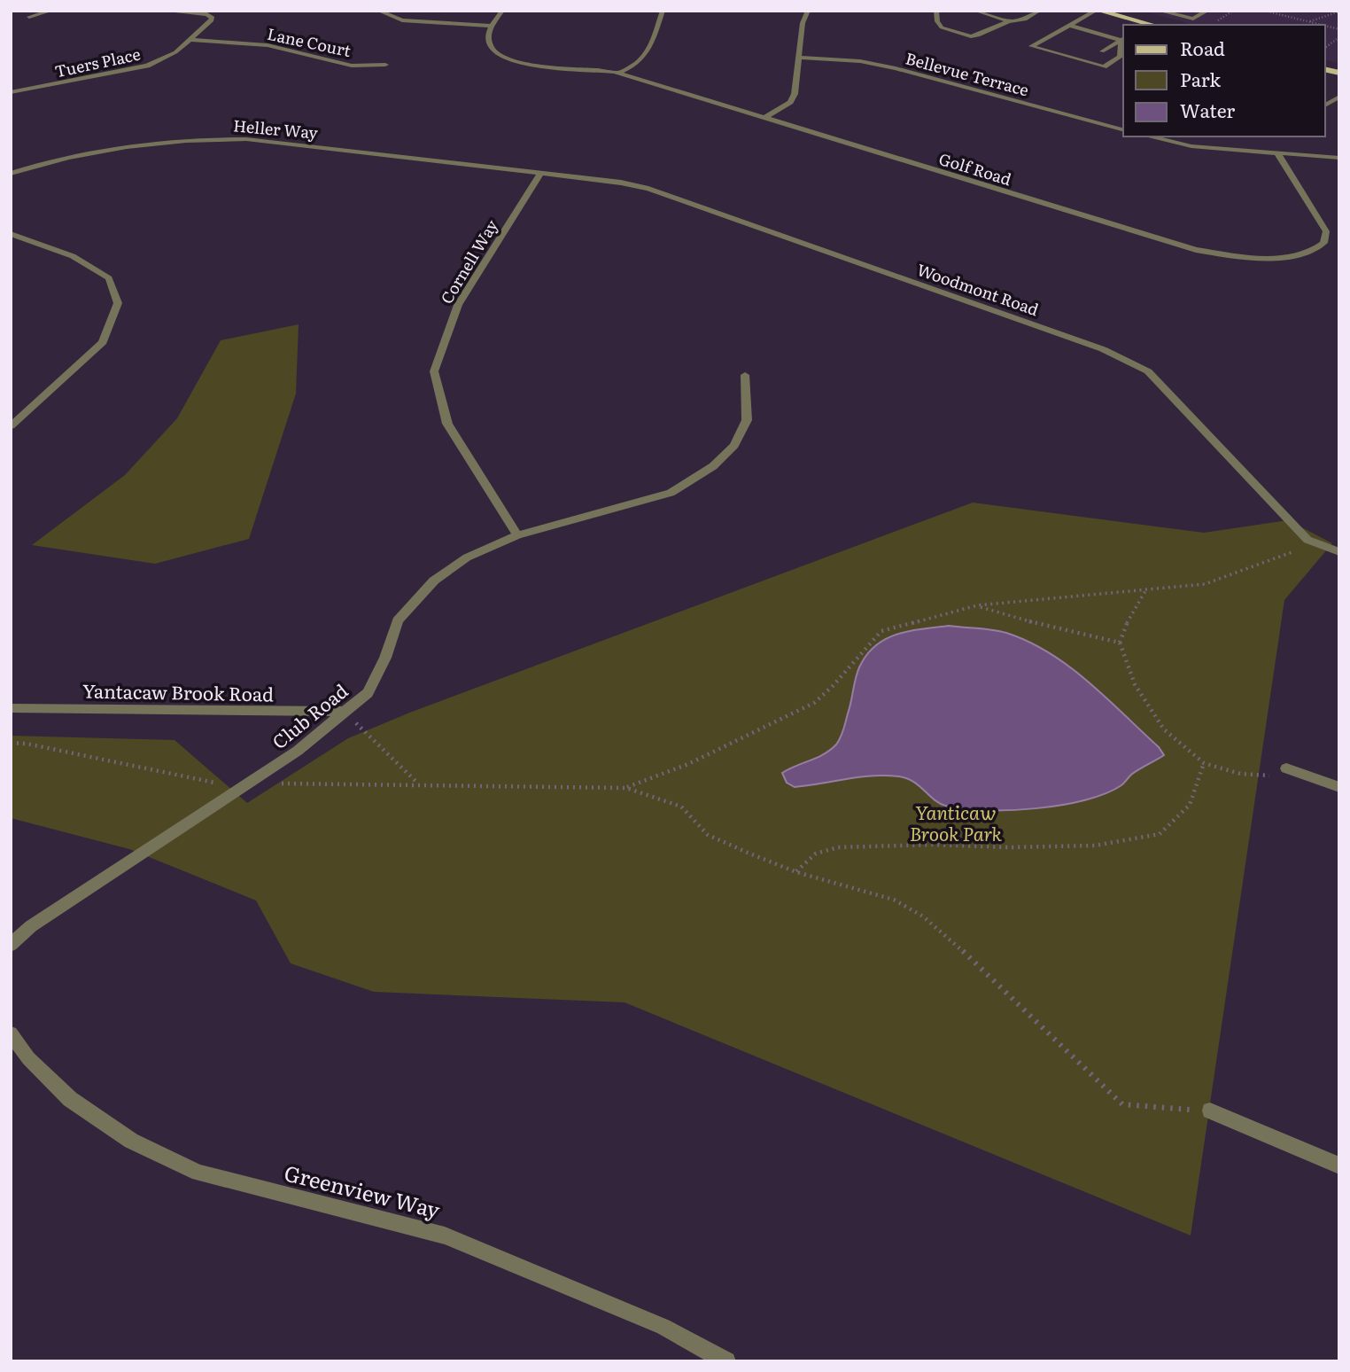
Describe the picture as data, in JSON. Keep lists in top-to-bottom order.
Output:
{
  "streets": {
    "street": [
      "Lane Court",
      "Tuers Place",
      "Bellevue Terrace",
      "Heller Way",
      "Golf Road",
      "Cornell Way",
      "Woodmont Road",
      "Yantacaw Brook Road",
      "Club Road",
      "Greenview Way"
    ]
  },
  "crossings": [
    ["Lane Court", "Tuers Place"],
    ["Heller Way", "Cornell Way"],
    ["Heller Way", "Woodmont Road"],
    ["Cornell Way", "Woodmont Road"],
    ["Cornell Way", "Club Road"],
    ["Yantacaw Brook Road", "Club Road"]
  ],
  "parks": ["Yanticaw Brook Park"],
  "legend": ["Road", "Park", "Water"]
}
